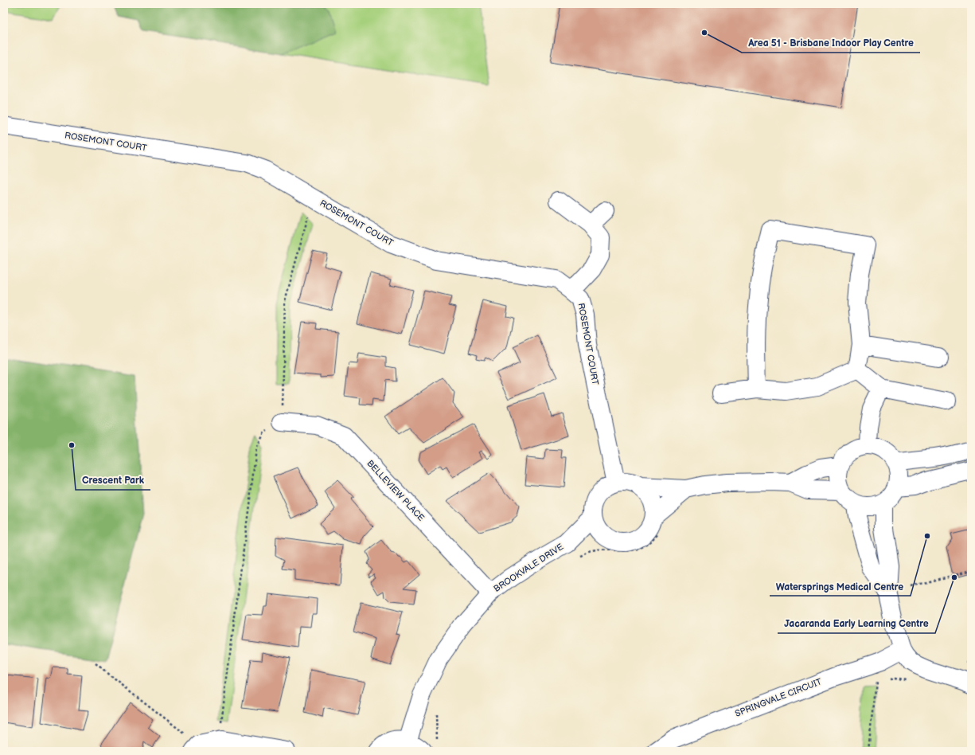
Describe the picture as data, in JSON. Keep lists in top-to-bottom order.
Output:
{
  "streets": {
    "street": [
      "ROSEMONT COURT",
      "BELLEVIEW PLACE",
      "BROOKVALE DRIVE",
      "SPRINGVALE CIRCUIT"
    ]
  },
  "crossings": [
    ["ROSEMONT COURT", "BROOKVALE DRIVE"],
    ["BELLEVIEW PLACE", "BROOKVALE DRIVE"]
  ],
  "places": [
    "Area 51 - Brisbane Indoor Play Centre",
    "Crescent Park",
    "Watersprings Medical Centre",
    "Jacaranda Early Learning Centre"
  ]
}
